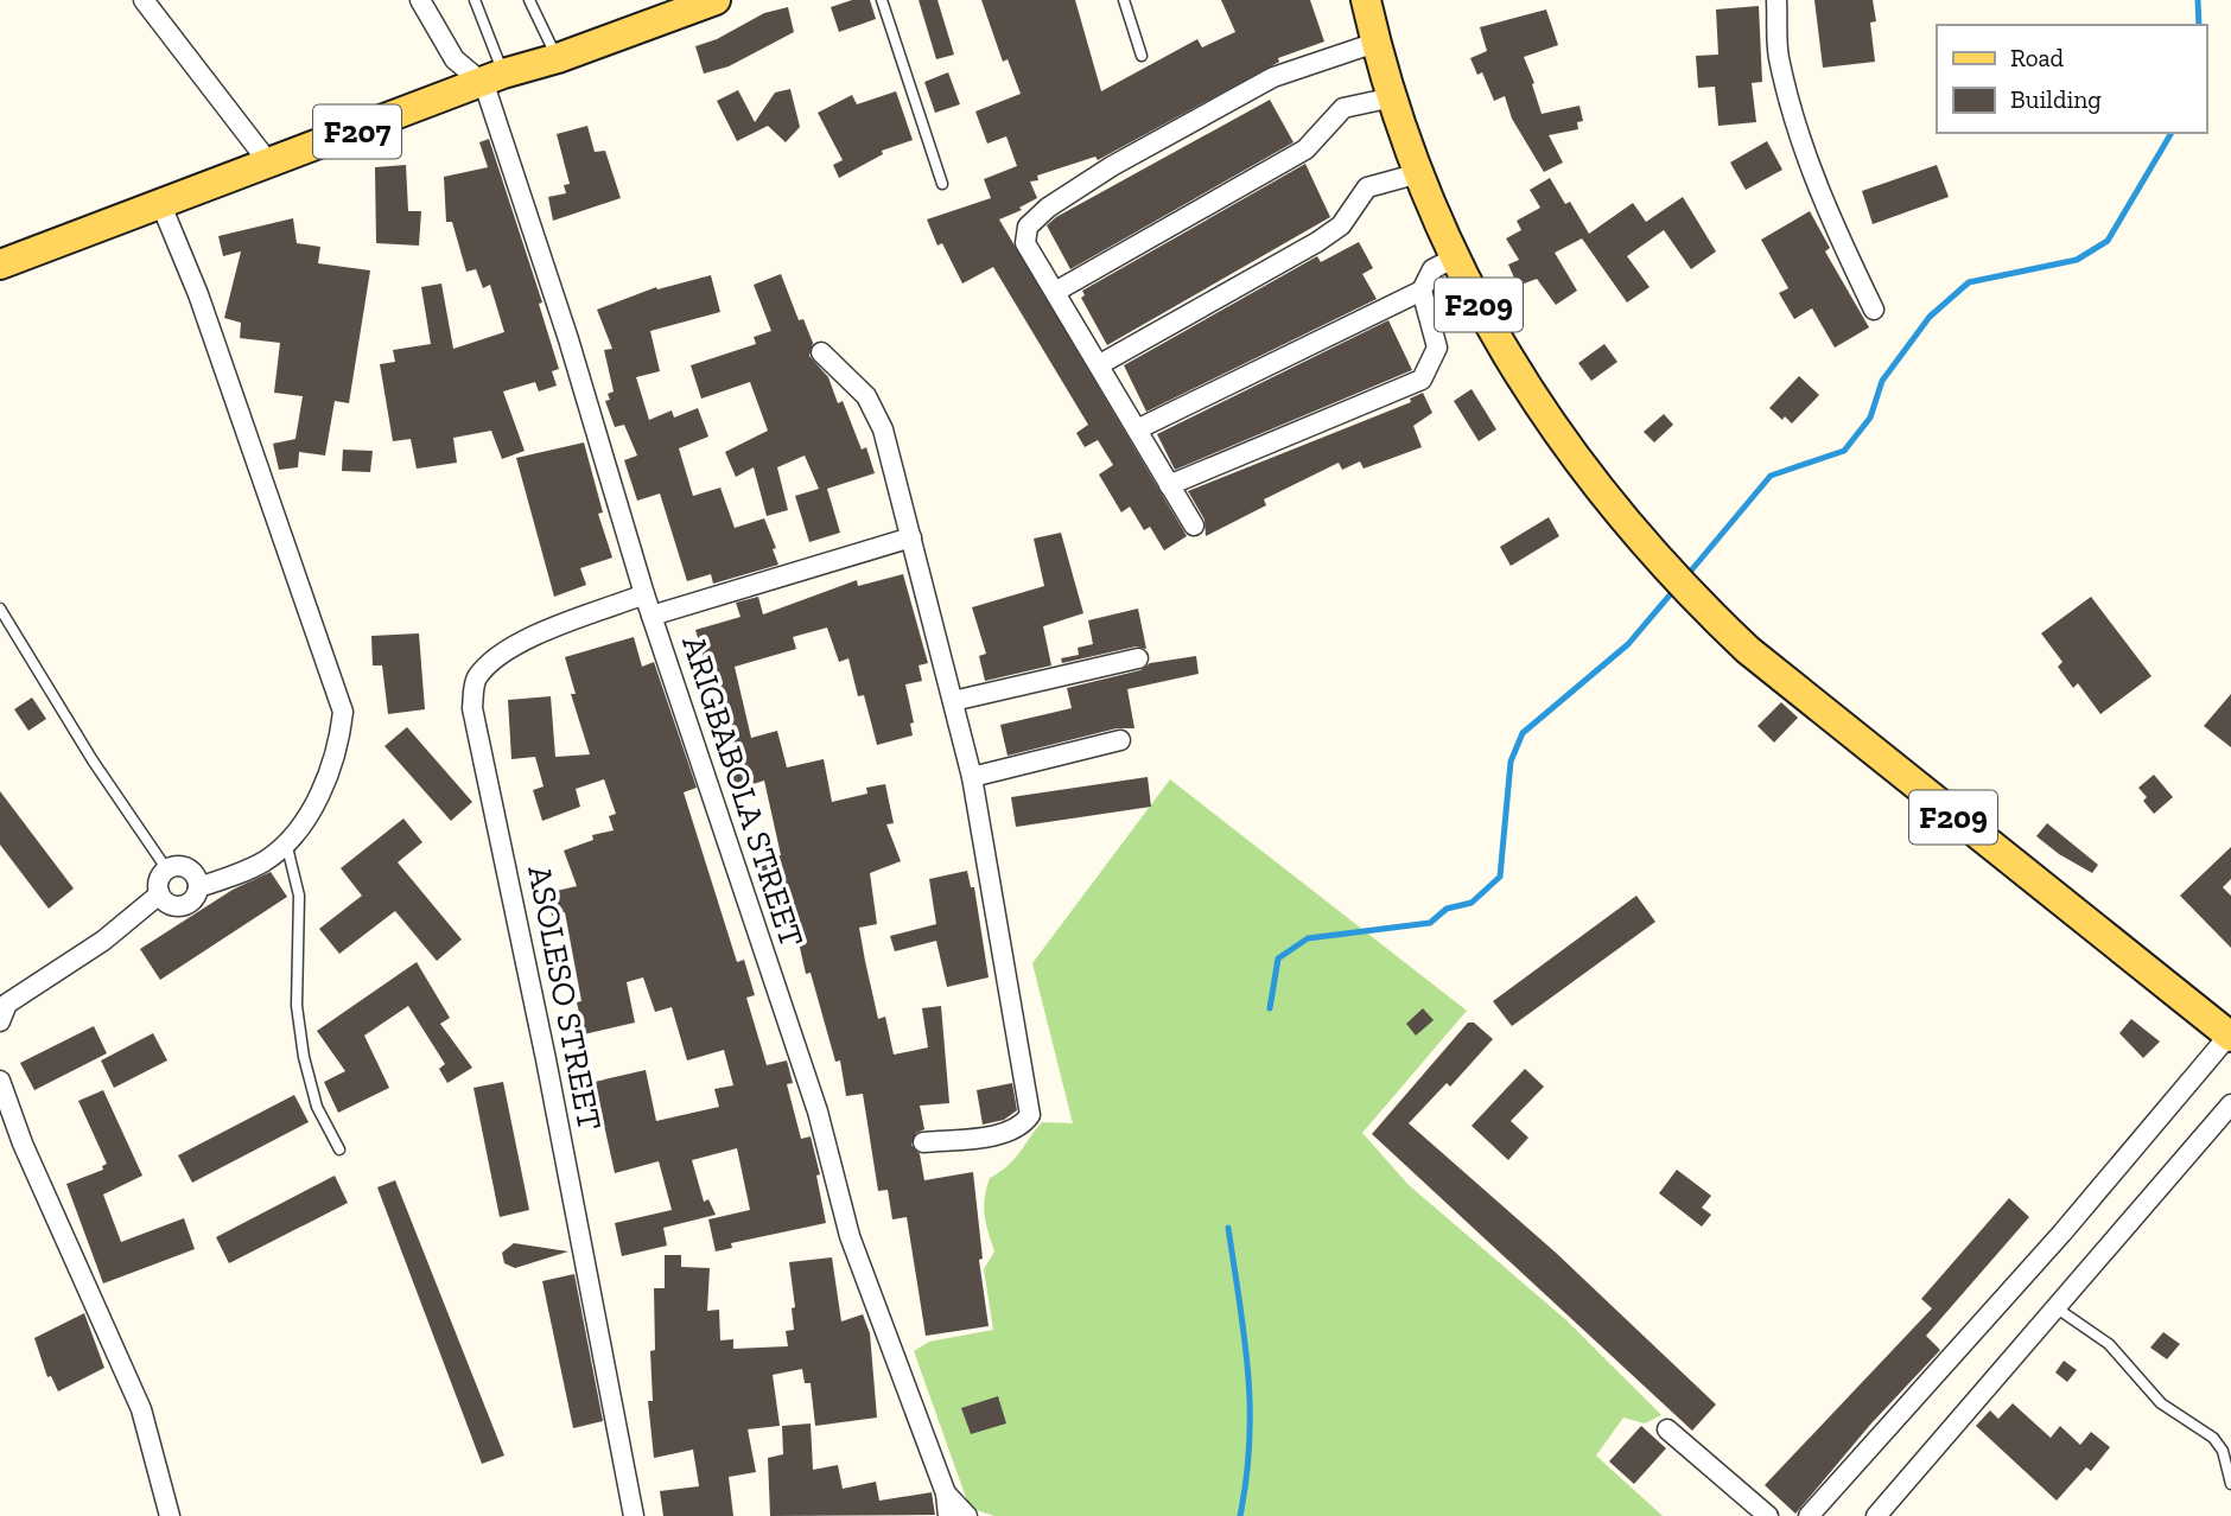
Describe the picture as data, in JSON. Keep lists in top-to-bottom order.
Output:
{
  "streets": {
    "main road": ["F207", "F209"],
    "street": ["ARIGBABOLA STREET", "ASOLESO STREET"]
  },
  "crossings": [
    ["F207", "ARIGBABOLA STREET"],
    ["ARIGBABOLA STREET", "ASOLESO STREET"]
  ],
  "legend": ["Road", "Building"]
}
